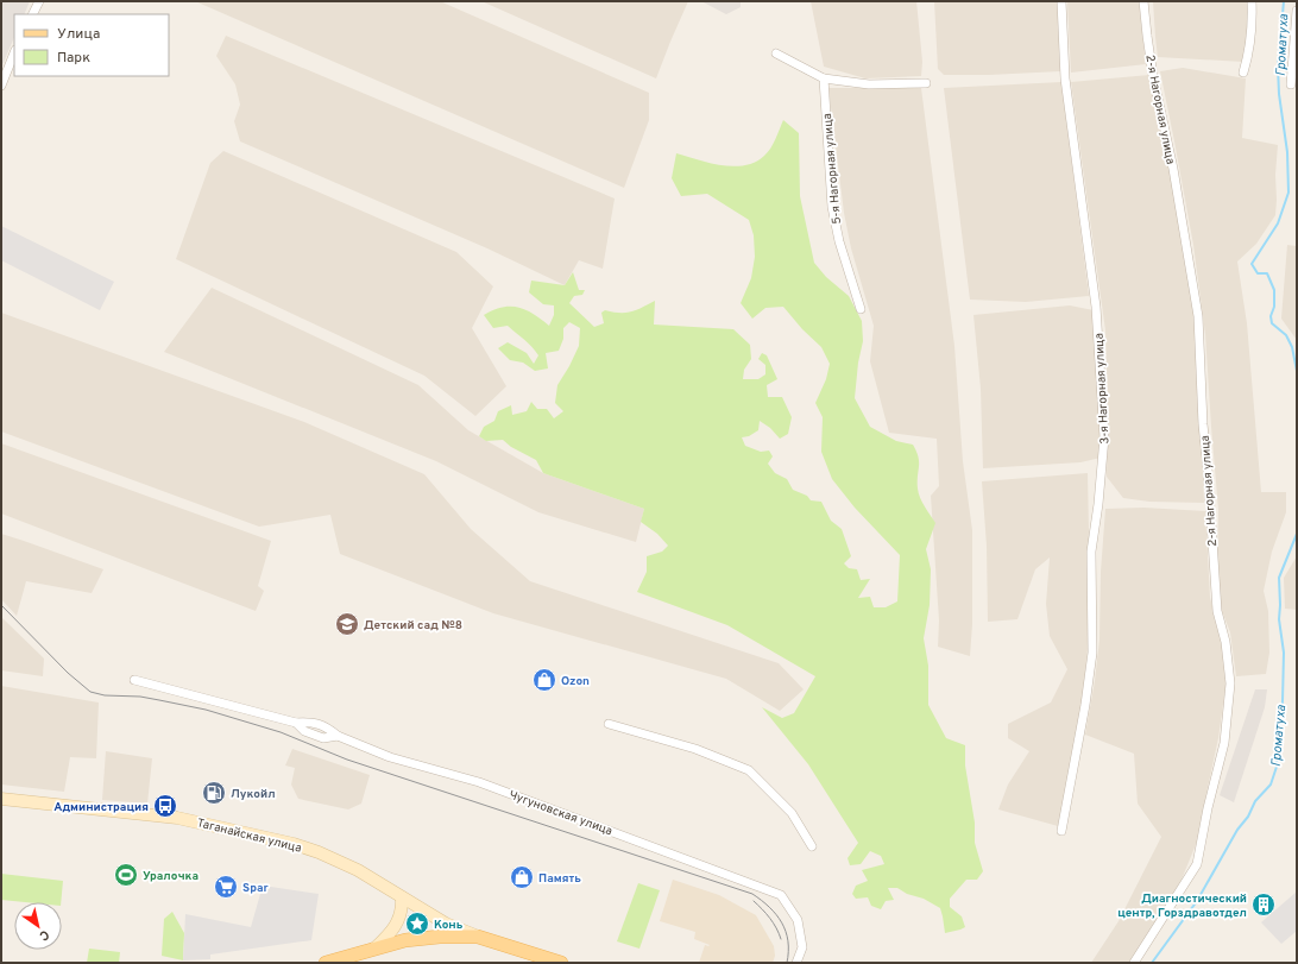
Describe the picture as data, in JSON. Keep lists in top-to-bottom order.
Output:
{
  "streets": {
    "main road": ["Таганайская улица"],
    "street": [
      "2-я Нагорная улица",
      "5-я Нагорная улица",
      "3-я Нагорная улица",
      "Чугуновская улица"
    ]
  },
  "water": ["Громатуха"],
  "places": {
    "school or university": ["Детский сад №8"],
    "shop": ["Ozon", "Память"],
    "fuel station": ["Лукойл"],
    "bus stop": ["Администрация"],
    "sports": ["Уралочка"],
    "supermarket": ["Spar"],
    "building": ["Диагностический центр, Горздравотдел"],
    "place": ["Конь"]
  },
  "legend": ["Улица", "Парк"],
  "north": "bottom right"
}
